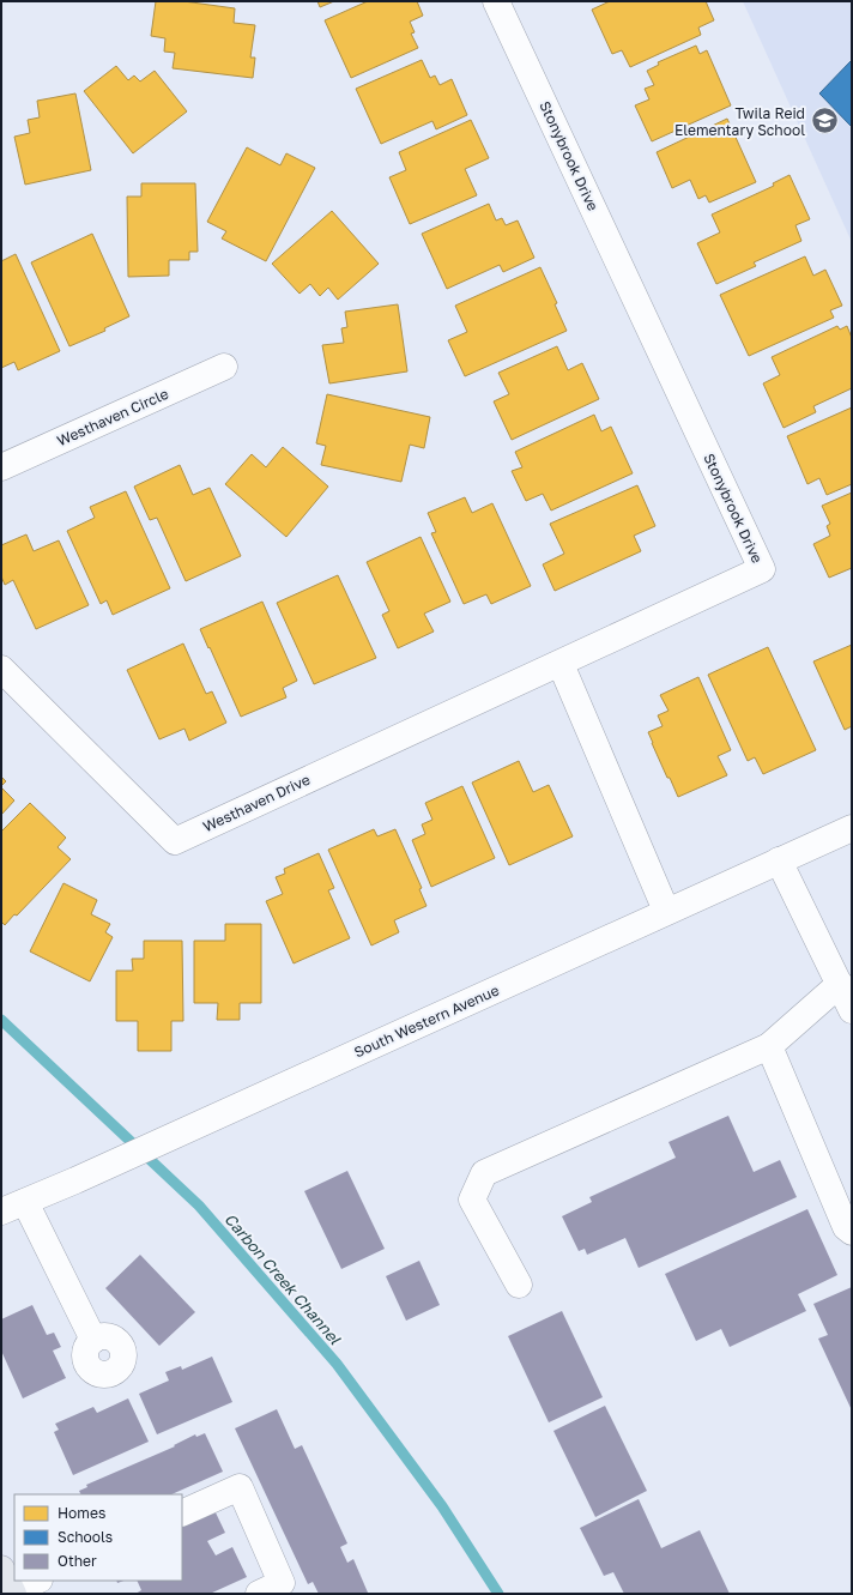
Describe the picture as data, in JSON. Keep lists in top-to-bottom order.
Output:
{
  "streets": {
    "street": [
      "Stonybrook Drive",
      "Westhaven Circle",
      "Westhaven Drive",
      "South Western Avenue"
    ]
  },
  "crossings": [
    ["Stonybrook Drive", "Westhaven Drive"]
  ],
  "water": ["Carbon Creek Channel"],
  "places": {
    "school or university": ["Twila Reid Elementary School"]
  },
  "legend": ["Homes", "Schools", "Other"]
}
